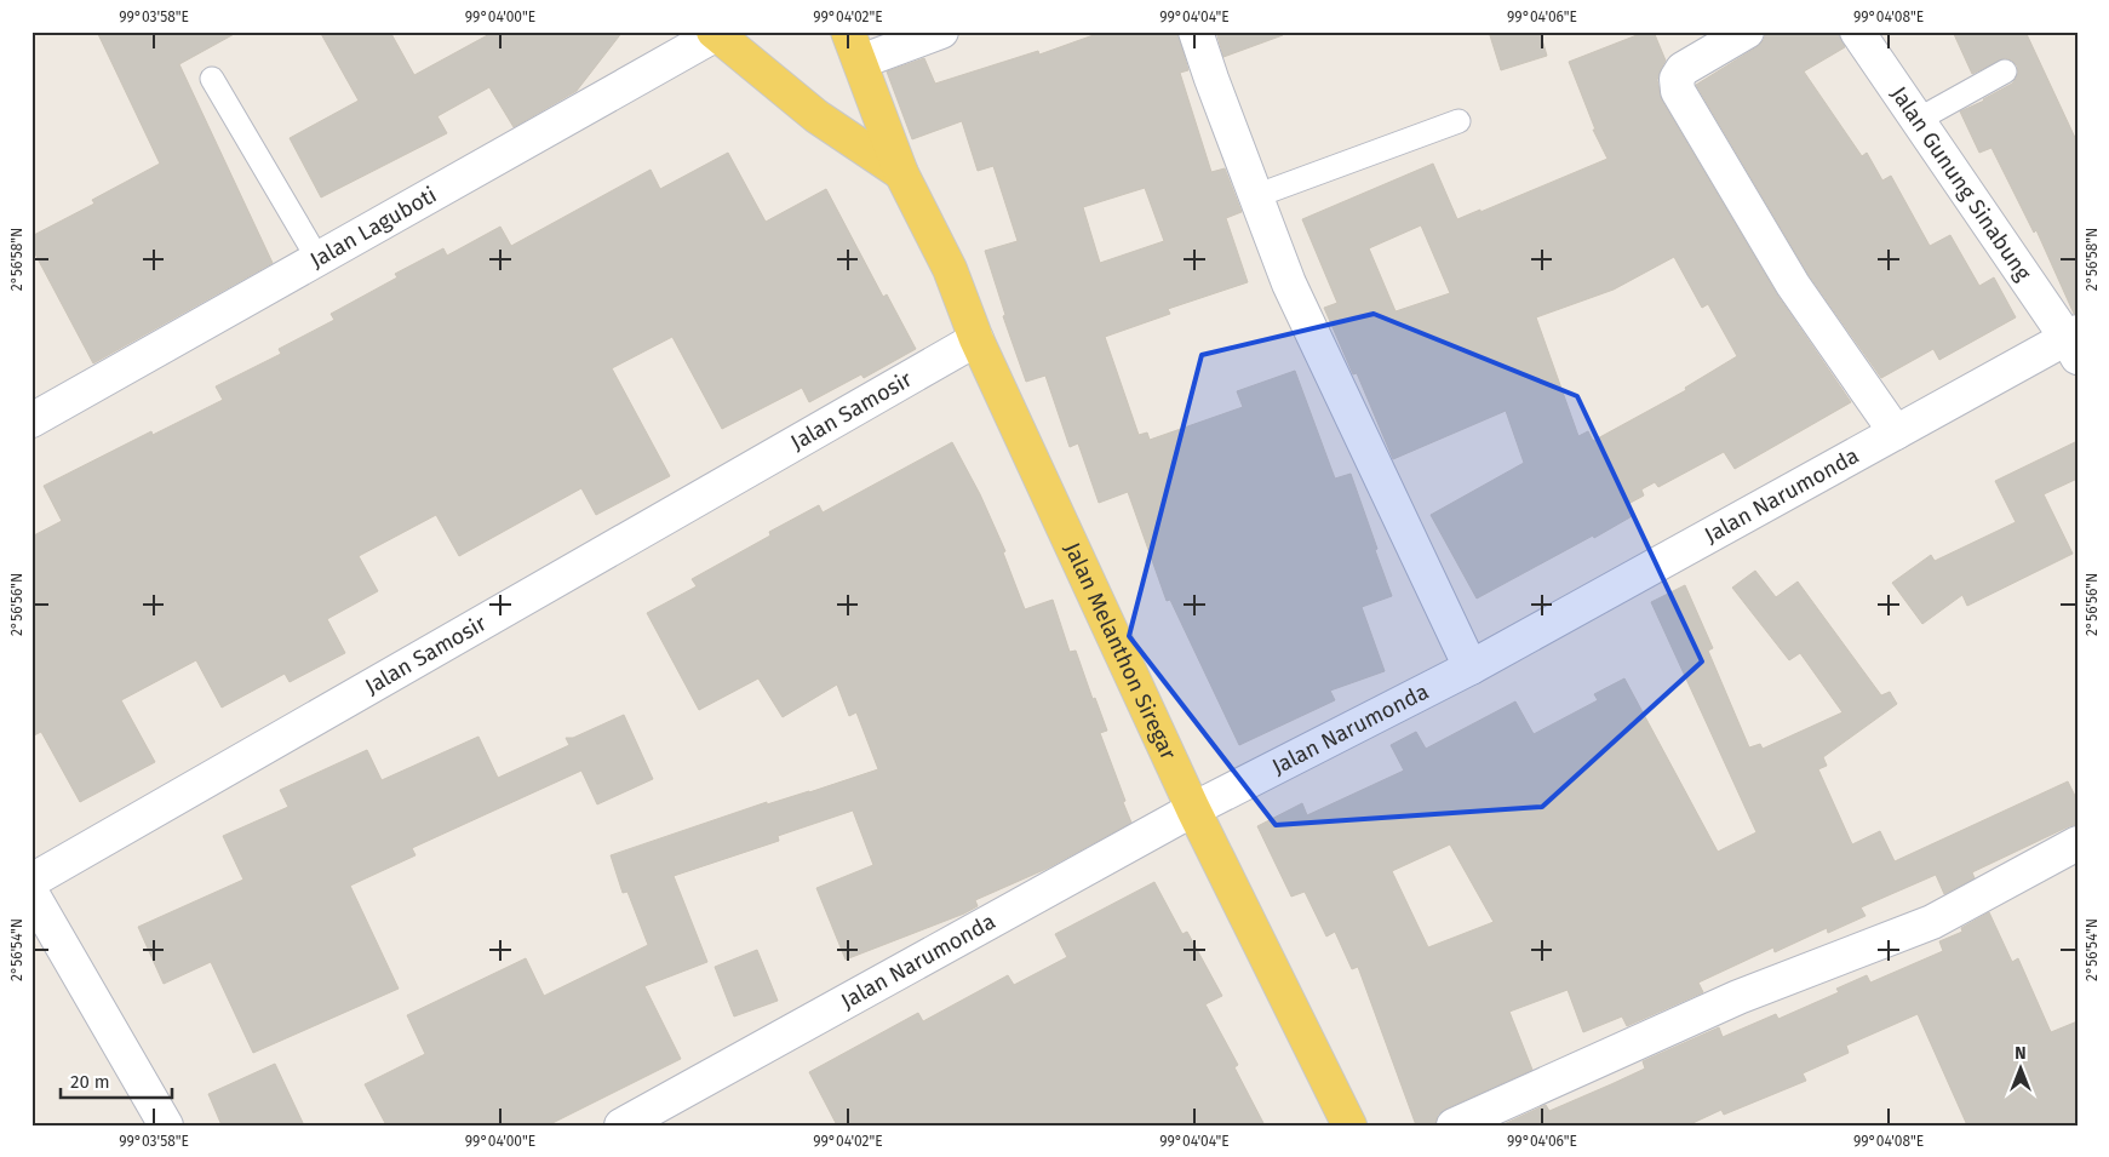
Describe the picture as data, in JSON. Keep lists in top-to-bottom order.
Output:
{
  "streets": {
    "main road": ["Jalan Melanthon Siregar"],
    "street": [
      "Jalan Gunung Sinabung",
      "Jalan Laguboti",
      "Jalan Samosir",
      "Jalan Narumonda"
    ]
  },
  "crossings": [
    ["Jalan Gunung Sinabung", "Jalan Narumonda"],
    ["Jalan Samosir", "Jalan Melanthon Siregar"],
    ["Jalan Narumonda", "Jalan Melanthon Siregar"]
  ],
  "scale_bar": "20 m",
  "north": "top",
  "coordinates": [
    "99°03'58\"E",
    "99°04'00\"E",
    "99°04'02\"E",
    "99°04'04\"E",
    "99°04'06\"E",
    "99°04'08\"E",
    "2°56'58\"N",
    "2°56'56\"N",
    "2°56'54\"N"
  ]
}
